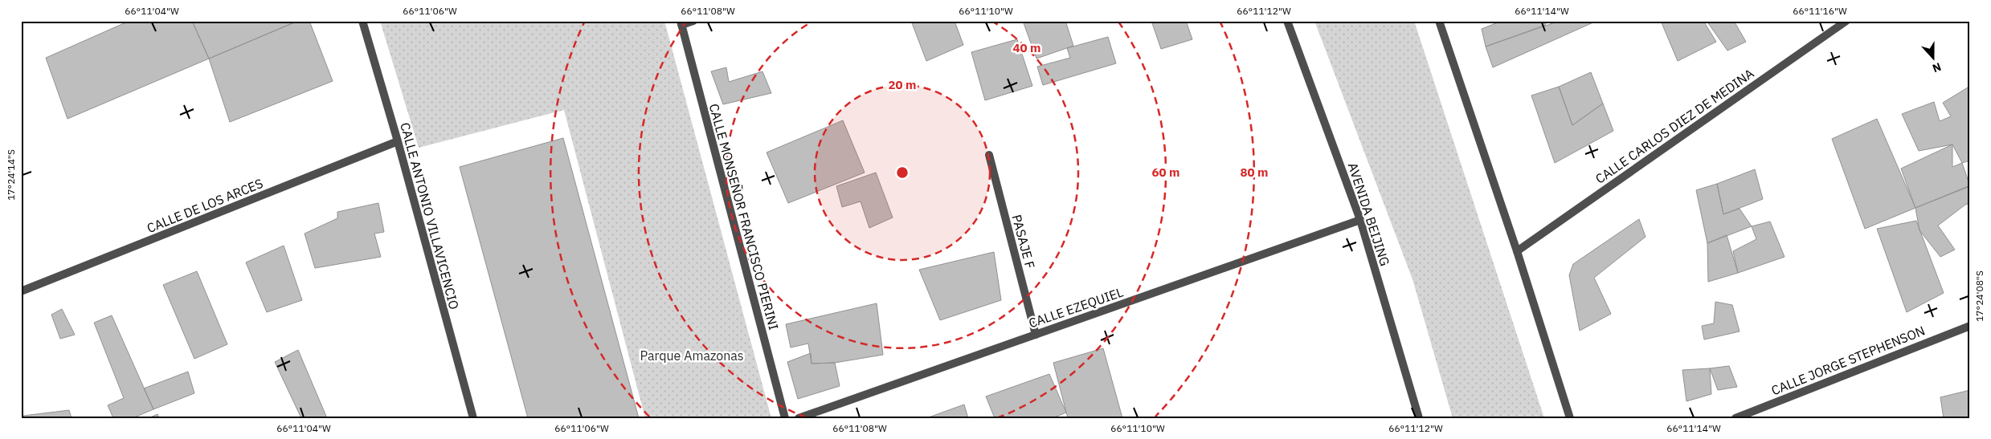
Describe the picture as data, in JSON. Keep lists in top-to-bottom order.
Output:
{
  "streets": {
    "street": [
      "CALLE CARLOS DIEZ DE MEDINA",
      "CALLE DE LOS ARCES",
      "AVENIDA BEIJING",
      "CALLE ANTONIO VILLAVICENCIO",
      "CALLE MONSEÑOR FRANCISCO PIERINI",
      "PASAJE F",
      "CALLE EZEQUIEL",
      "CALLE JORGE STEPHENSON"
    ]
  },
  "crossings": [
    ["CALLE DE LOS ARCES", "CALLE ANTONIO VILLAVICENCIO"],
    ["AVENIDA BEIJING", "CALLE EZEQUIEL"],
    ["PASAJE F", "CALLE EZEQUIEL"]
  ],
  "parks": ["Parque Amazonas"],
  "north": "bottom",
  "coordinates": [
    "66°11'04\"W",
    "66°11'06\"W",
    "66°11'08\"W",
    "66°11'10\"W",
    "66°11'12\"W",
    "66°11'14\"W",
    "66°11'16\"W",
    "17°24'14\"S",
    "17°24'08\"S"
  ],
  "rings": [
    "40 m",
    "20 m",
    "60 m",
    "80 m"
  ]
}
